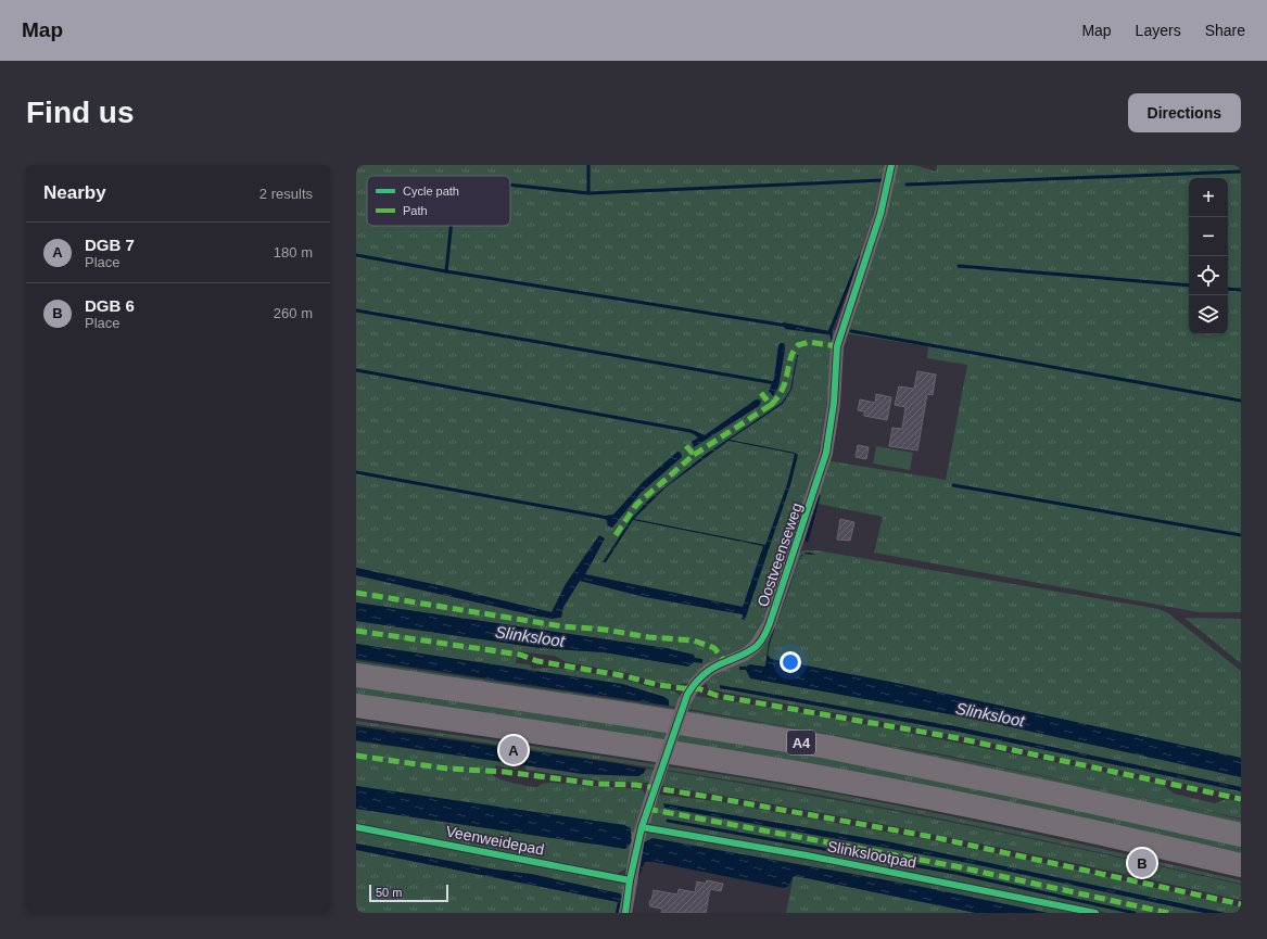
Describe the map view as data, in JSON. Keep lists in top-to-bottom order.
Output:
{
  "streets": {
    "highway": ["A4"],
    "street": ["Oostveenseweg"],
    "cycle path": ["Veenweidepad", "Slinkslootpad"]
  },
  "water": ["Slinksloot"],
  "legend": ["Cycle path", "Path"],
  "scale_bar": "50 m",
  "page": {
    "header": "Map",
    "nav": ["Map", "Layers", "Share"],
    "buttons": "Directions",
    "title": "Find us",
    "heading": ["Nearby", "2 results"],
    "map_buttons": ["+", "−"],
    "list": [
      {
        "mark": "A",
        "name": "DGB 7",
        "note": "Place",
        "value": "180 m"
      },
      {
        "mark": "B",
        "name": "DGB 6",
        "note": "Place",
        "value": "260 m"
      }
    ],
    "pins": ["A", "B"],
    "scale": "50 m"
  }
}
